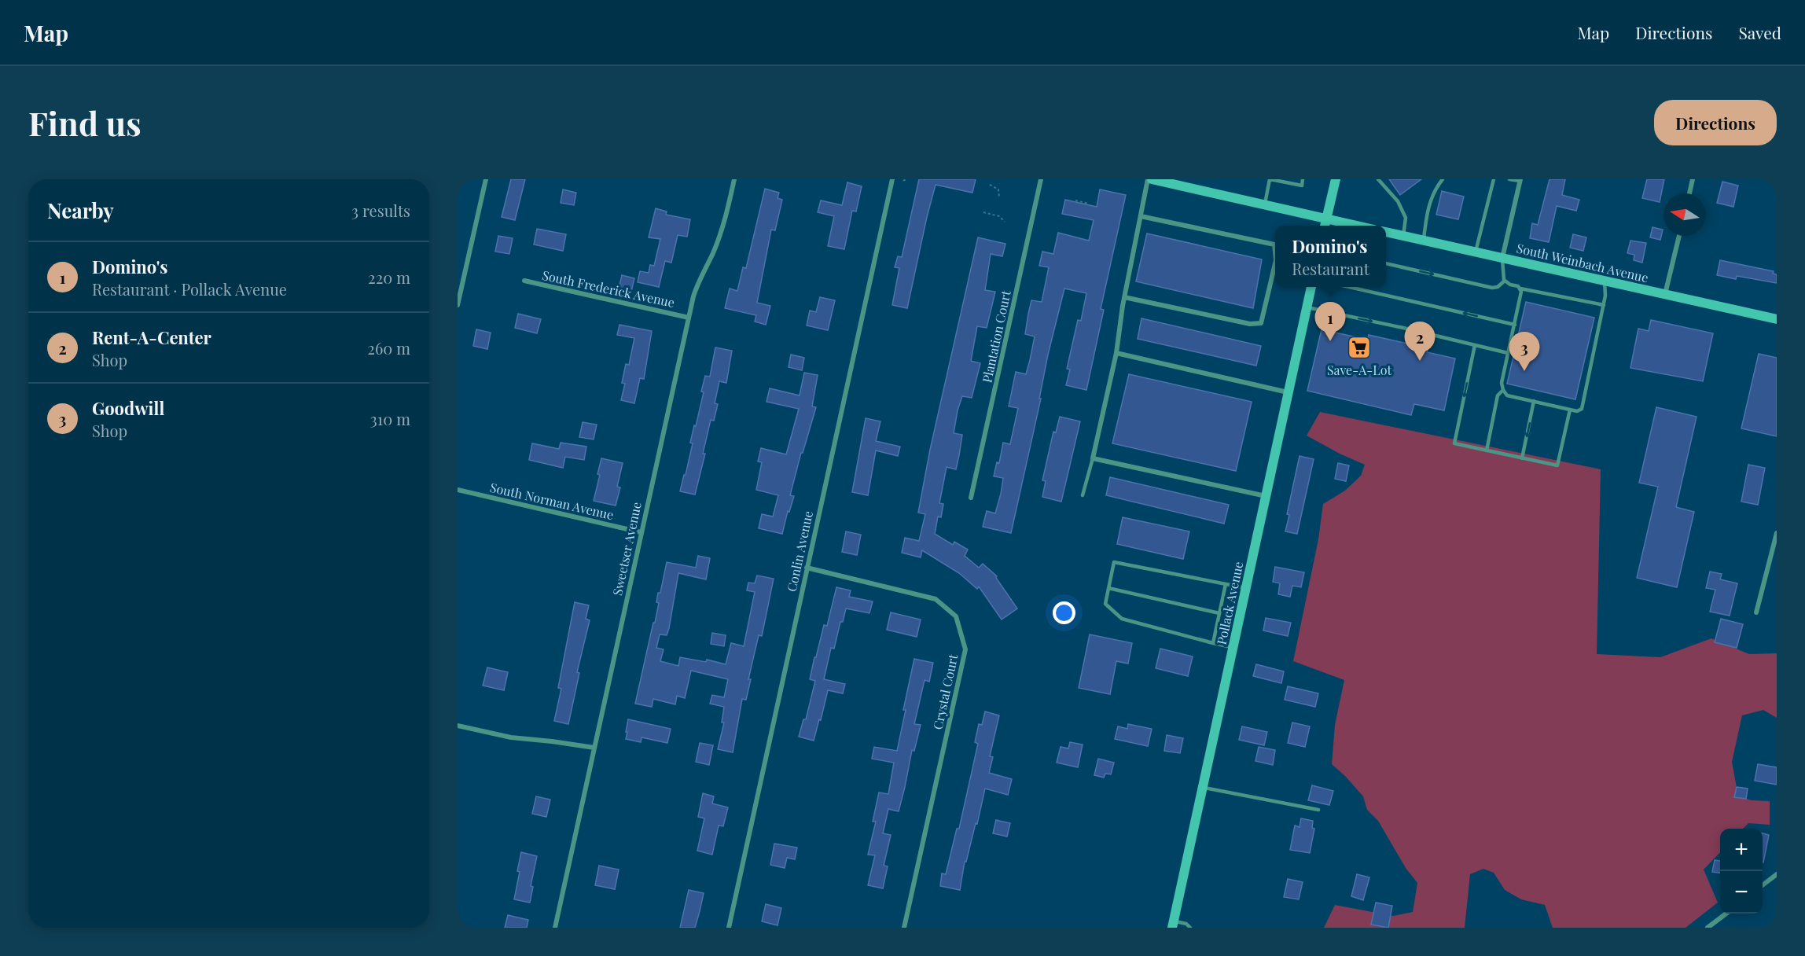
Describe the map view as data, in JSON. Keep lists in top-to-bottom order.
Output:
{
  "streets": {
    "street": [
      "South Weinbach Avenue",
      "South Frederick Avenue",
      "Plantation Court",
      "South Norman Avenue",
      "Sweetser Avenue",
      "Conlin Avenue",
      "Pollack Avenue",
      "Crystal Court"
    ]
  },
  "crossings": [
    ["South Frederick Avenue", "Sweetser Avenue"],
    ["South Norman Avenue", "Sweetser Avenue"],
    ["Conlin Avenue", "Crystal Court"]
  ],
  "places": {
    "supermarket": ["Save-A-Lot"]
  },
  "north": "left",
  "page": {
    "header": "Map",
    "nav": ["Map", "Directions", "Saved"],
    "buttons": "Directions",
    "title": "Find us",
    "heading": ["Nearby", "3 results"],
    "popup": ["Domino's", "Restaurant"],
    "list": [
      {
        "mark": "1",
        "name": "Domino's",
        "note": "Restaurant · Pollack Avenue",
        "value": "220 m"
      },
      {
        "mark": "2",
        "name": "Rent-A-Center",
        "note": "Shop",
        "value": "260 m"
      },
      {
        "mark": "3",
        "name": "Goodwill",
        "note": "Shop",
        "value": "310 m"
      }
    ],
    "pins": ["1", "2", "3"],
    "map_buttons": ["+", "−"]
  }
}
